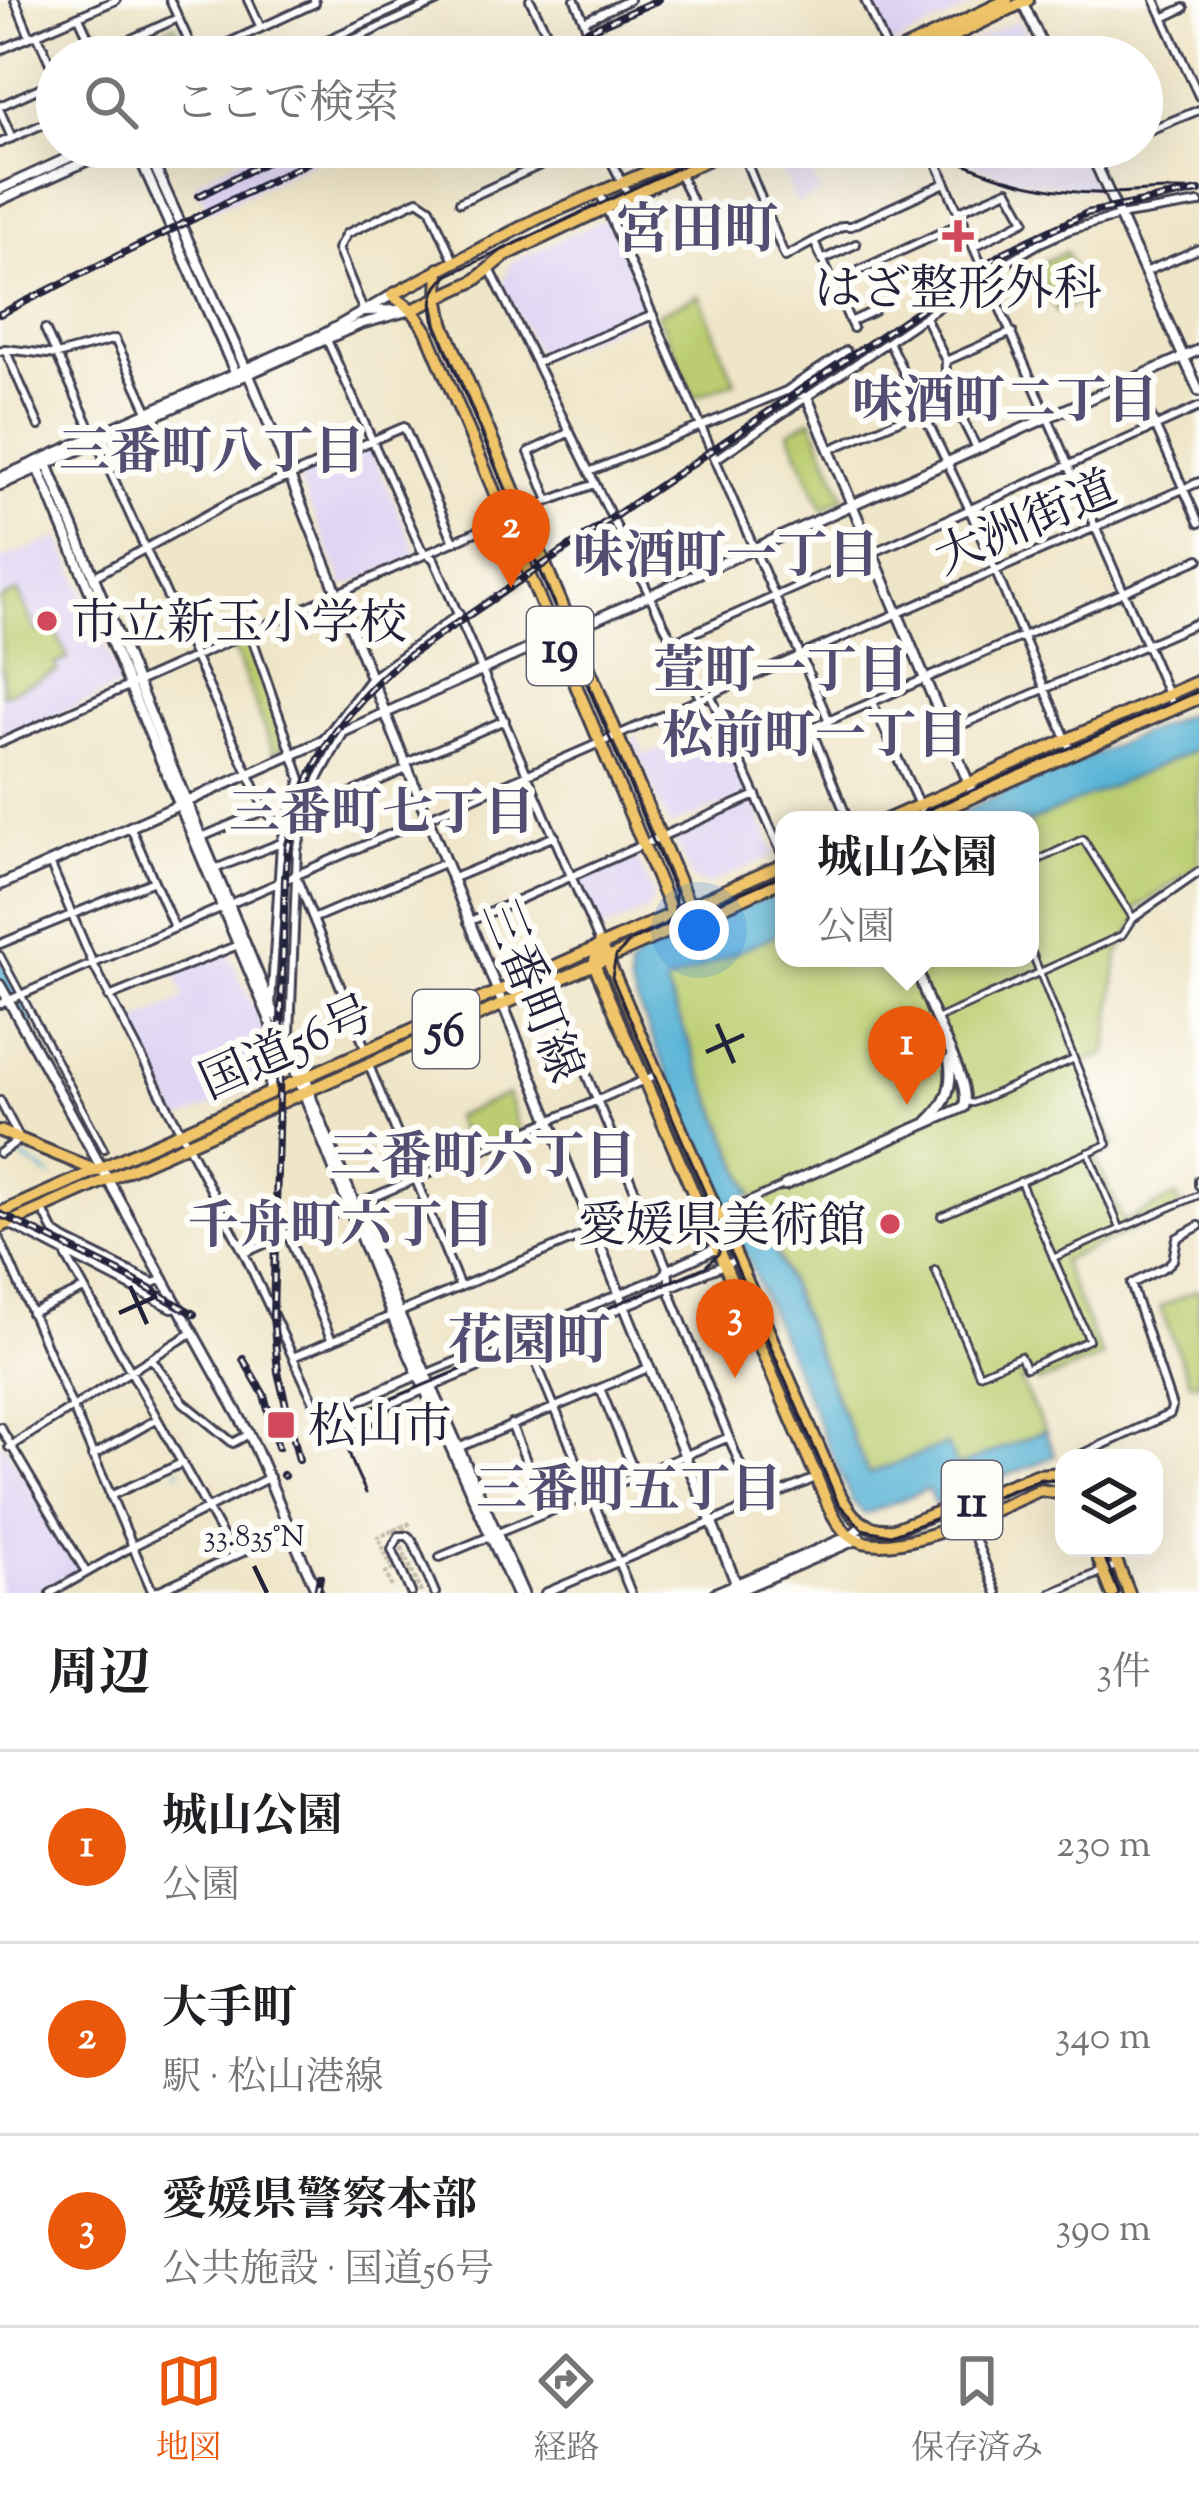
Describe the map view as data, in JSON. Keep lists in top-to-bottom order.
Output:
{
  "streets": {
    "main road": [
      "19",
      "56",
      "国道56号",
      "11"
    ],
    "street": ["大洲街道", "三番町線"]
  },
  "crossings": [
    ["大洲街道", "19"],
    ["大洲街道", "三番町線"],
    ["19", "国道56号"],
    ["三番町線", "国道56号"]
  ],
  "districts": [
    "宮田町",
    "味酒町二丁目",
    "三番町八丁目",
    "味酒町一丁目",
    "萱町一丁目",
    "松前町一丁目",
    "三番町七丁目",
    "三番町六丁目",
    "千舟町六丁目",
    "花園町",
    "三番町五丁目"
  ],
  "places": {
    "health": ["はざ整形外科"],
    "other": ["市立新玉小学校", "愛媛県美術館"],
    "transit": ["松山市"]
  },
  "page": {
    "search": "ここで検索",
    "pins": ["2", "1", "3"],
    "popup": ["城山公園", "公園"],
    "heading": ["周辺", "3件"],
    "list": [
      {
        "mark": "1",
        "name": "城山公園",
        "note": "公園",
        "value": "230 m"
      },
      {
        "mark": "2",
        "name": "大手町",
        "note": "駅 · 松山港線",
        "value": "340 m"
      },
      {
        "mark": "3",
        "name": "愛媛県警察本部",
        "note": "公共施設 · 国道56号",
        "value": "390 m"
      }
    ],
    "nav": ["地図", "経路", "保存済み"]
  },
  "coordinates": ["33.835°N"]
}
